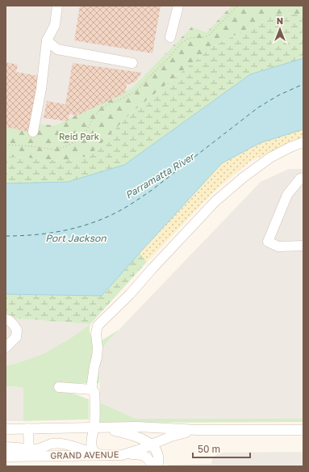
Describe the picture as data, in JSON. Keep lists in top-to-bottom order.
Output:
{
  "streets": {
    "street": ["GRAND AVENUE"]
  },
  "water": ["Parramatta River", "Port Jackson"],
  "parks": ["Reid Park"],
  "scale_bar": "50 m",
  "north": "top"
}
